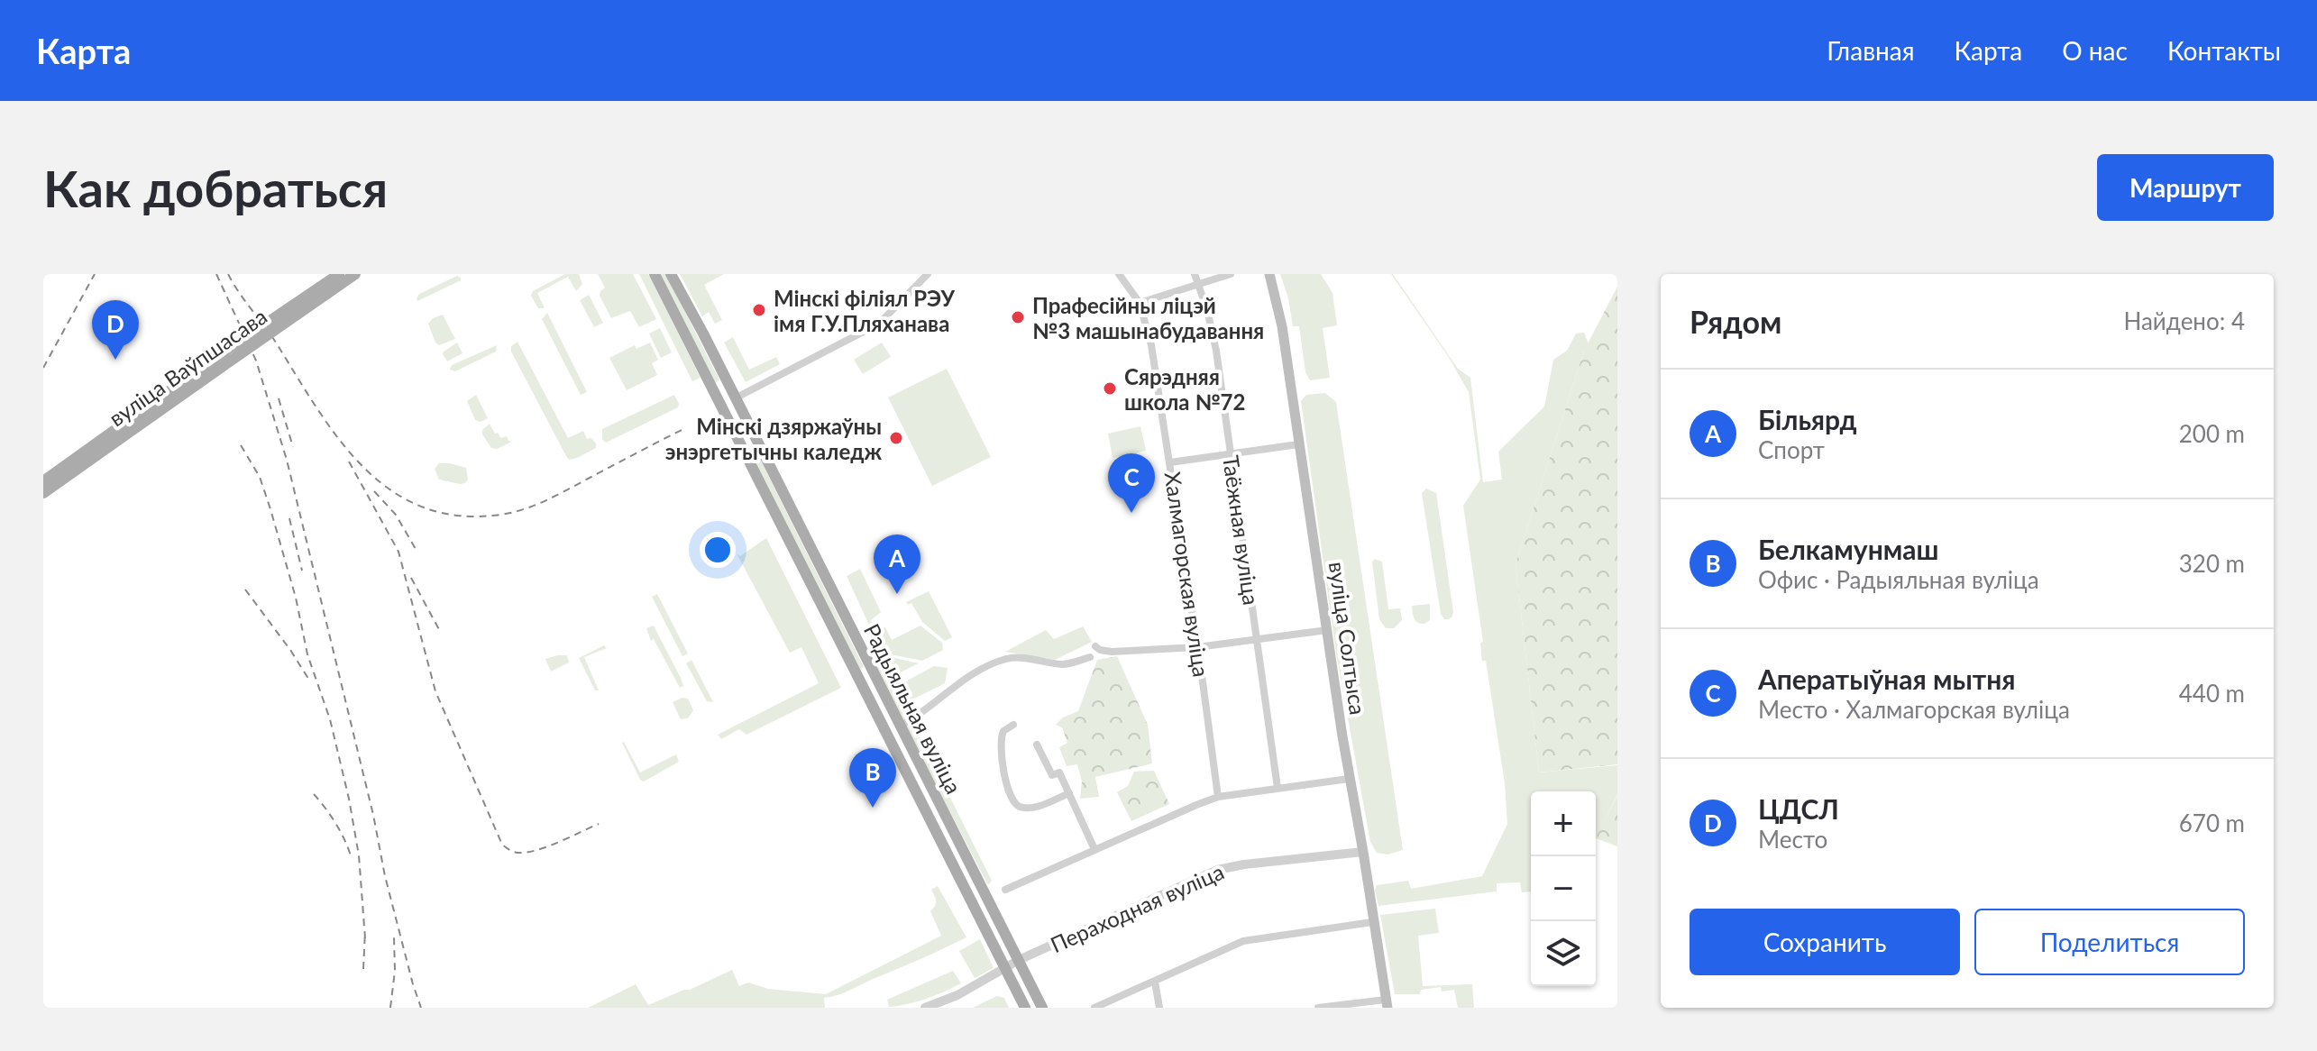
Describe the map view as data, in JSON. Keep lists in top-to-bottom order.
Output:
{
  "streets": {
    "main road": ["вуліца Ваўпшасава", "вуліца Солтыса", "Радыяльная вуліца"],
    "street": ["Таёжная вуліца", "Халмагорская вуліца", "Пераходная вуліца"]
  },
  "crossings": [
    ["вуліца Солтыса", "Пераходная вуліца"],
    ["Радыяльная вуліца", "Пераходная вуліца"]
  ],
  "places": [
    "Мінскі філіял РЭУ імя Г.У.Пляханава",
    "Прафесійны ліцэй №3 машынабудавання",
    "Сярэдняя школа №72",
    "Мінскі дзяржаўны энэргетычны каледж"
  ],
  "page": {
    "header": "Карта",
    "nav": [
      "Главная",
      "Карта",
      "О нас",
      "Контакты"
    ],
    "buttons": [
      "Маршрут",
      ["Сохранить", "Поделиться"]
    ],
    "title": "Как добраться",
    "heading": ["Рядом", "Найдено: 4"],
    "pins": [
      "D",
      "C",
      "A",
      "B"
    ],
    "list": [
      {
        "mark": "A",
        "name": "Більярд",
        "note": "Спорт",
        "value": "200 m"
      },
      {
        "mark": "B",
        "name": "Белкамунмаш",
        "note": "Офис · Радыяльная вуліца",
        "value": "320 m"
      },
      {
        "mark": "C",
        "name": "Аператыўная мытня",
        "note": "Место · Халмагорская вуліца",
        "value": "440 m"
      },
      {
        "mark": "D",
        "name": "ЦДСЛ",
        "note": "Место",
        "value": "670 m"
      }
    ],
    "map_buttons": ["+", "−"]
  }
}
